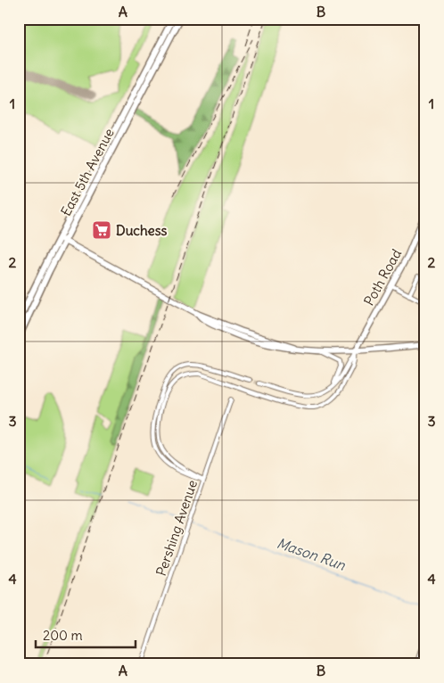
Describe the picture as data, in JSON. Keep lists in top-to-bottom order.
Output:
{
  "streets": {
    "main road": ["East 5th Avenue", "Poth Road"],
    "street": ["Pershing Avenue"]
  },
  "water": ["Mason Run"],
  "places": {
    "supermarket": ["Duchess"]
  },
  "scale_bar": "200 m",
  "grid": {
    "columns": ["A", "B"],
    "rows": [
      "1",
      "2",
      "3",
      "4"
    ]
  }
}
